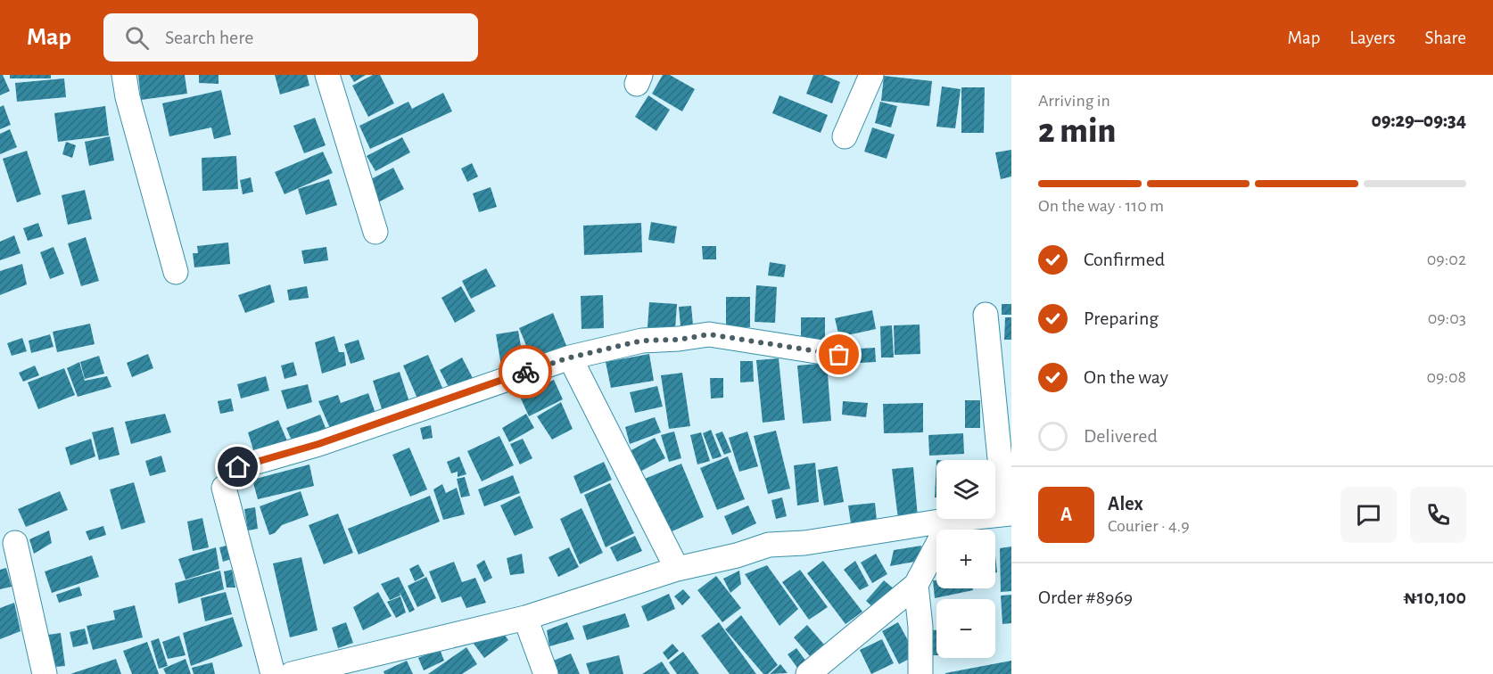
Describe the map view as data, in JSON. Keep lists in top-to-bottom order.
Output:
{
  "page": {
    "header": "Map",
    "search": "Search here",
    "nav": ["Map", "Layers", "Share"],
    "heading": ["2 min", "Arriving in", "09:29–09:34"],
    "panel": [
      "Alex",
      "Courier · 4.9",
      "Order #8969",
      "₦10,100"
    ],
    "bar": "On the way · 110 m",
    "list": [
      ["Confirmed", "09:02"],
      ["Preparing", "09:03"],
      ["On the way", "09:08"],
      "Delivered"
    ],
    "map_buttons": ["+", "−"],
    "round": "A"
  }
}
